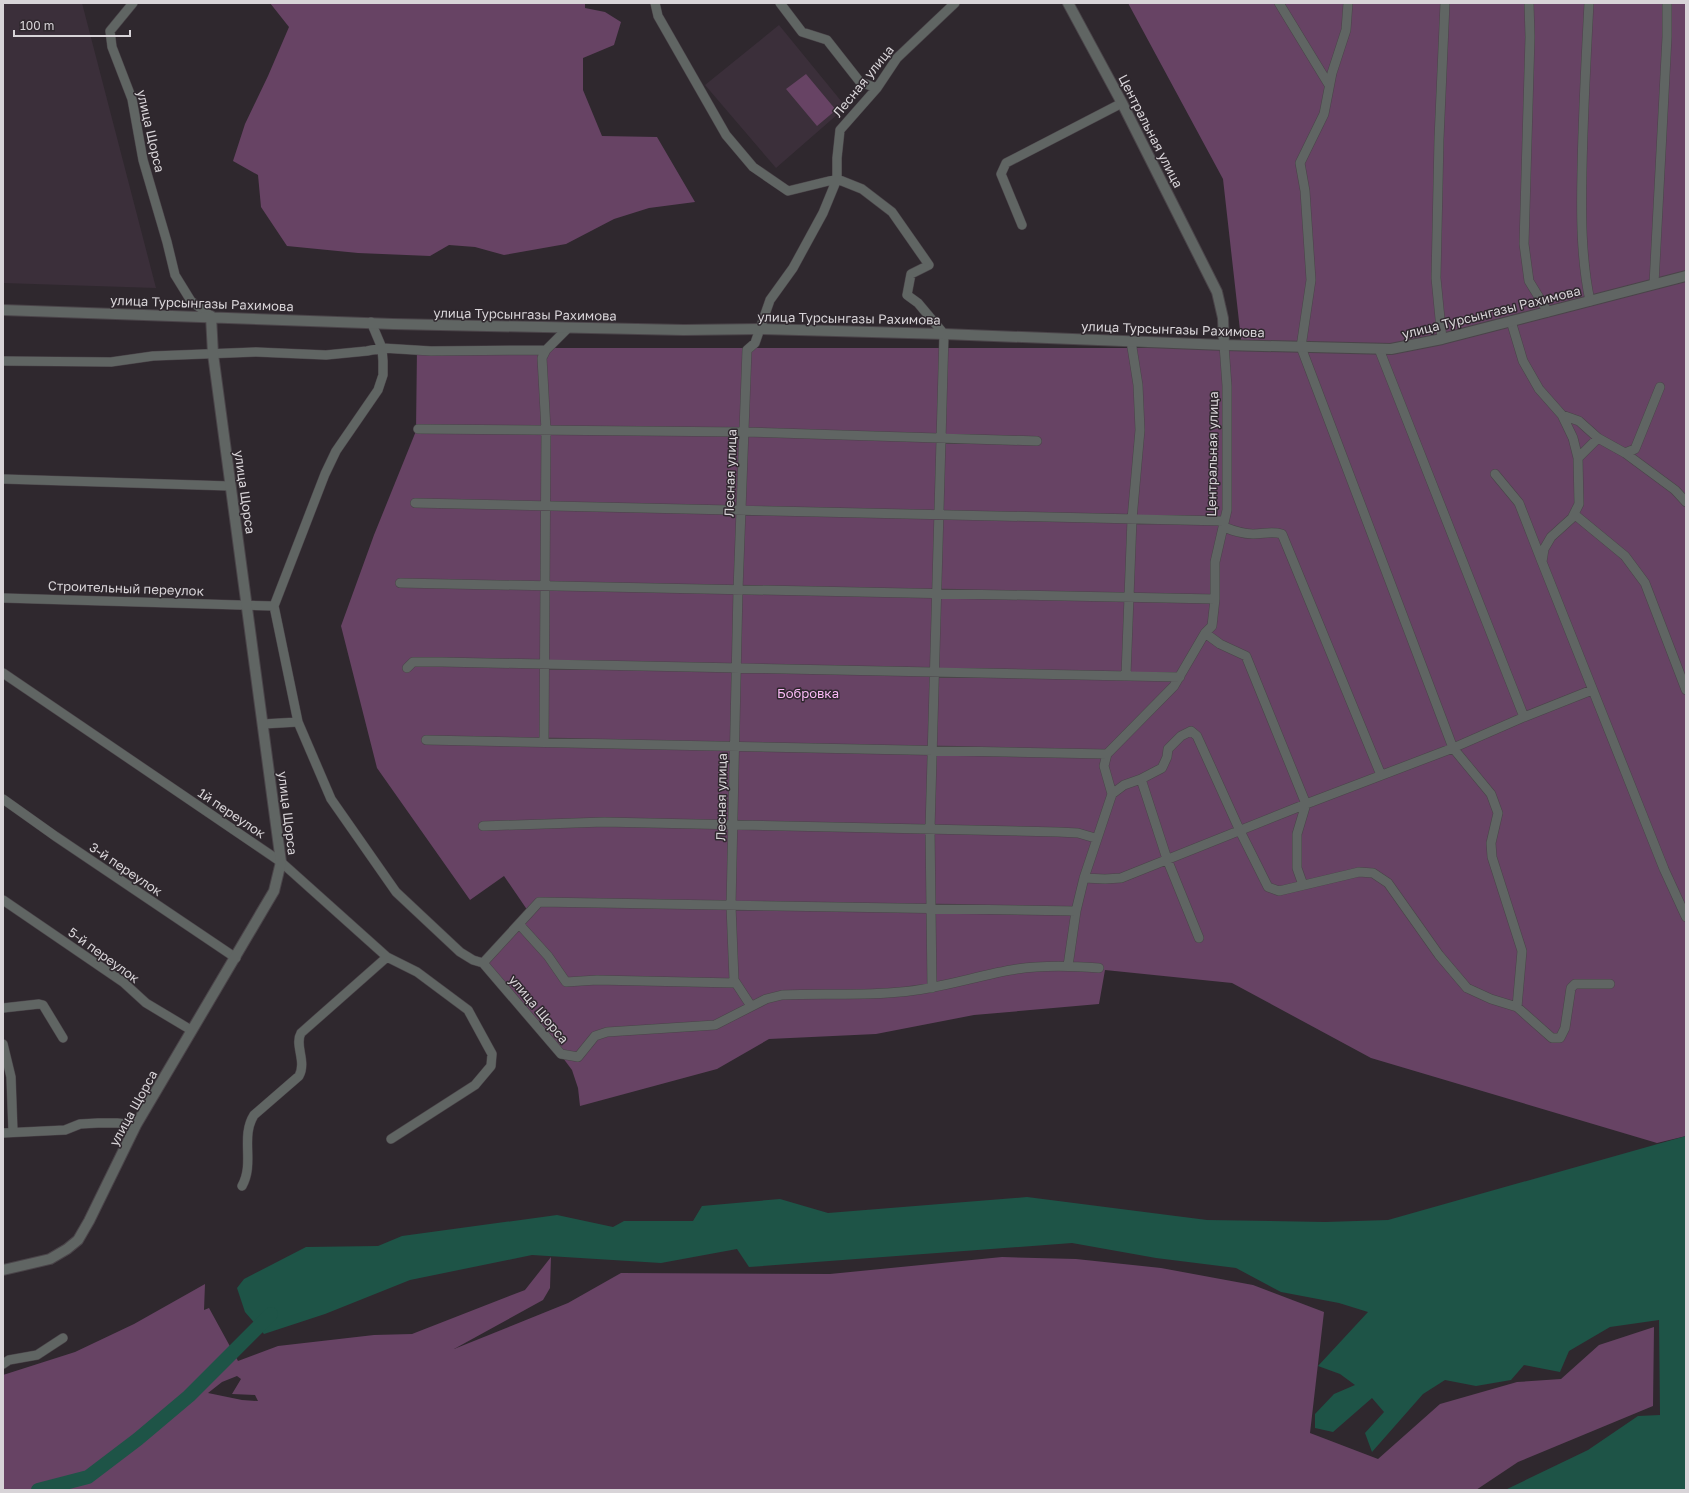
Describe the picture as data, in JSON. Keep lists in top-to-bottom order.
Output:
{
  "streets": {
    "street": [
      "Лесная улица",
      "улица Щорса",
      "Центральная улица",
      "улица Турсынгазы Рахимова",
      "Строительный переулок",
      "1й переулок",
      "3-й переулок",
      "5-й переулок"
    ]
  },
  "crossings": [
    ["Лесная улица", "улица Турсынгазы Рахимова"],
    ["улица Щорса", "улица Турсынгазы Рахимова"],
    ["улица Щорса", "Строительный переулок"],
    ["улица Щорса", "1й переулок"],
    ["улица Щорса", "3-й переулок"],
    ["улица Щорса", "5-й переулок"],
    ["Центральная улица", "улица Турсынгазы Рахимова"]
  ],
  "parks": ["Бобровка"],
  "scale_bar": "100 m"
}
